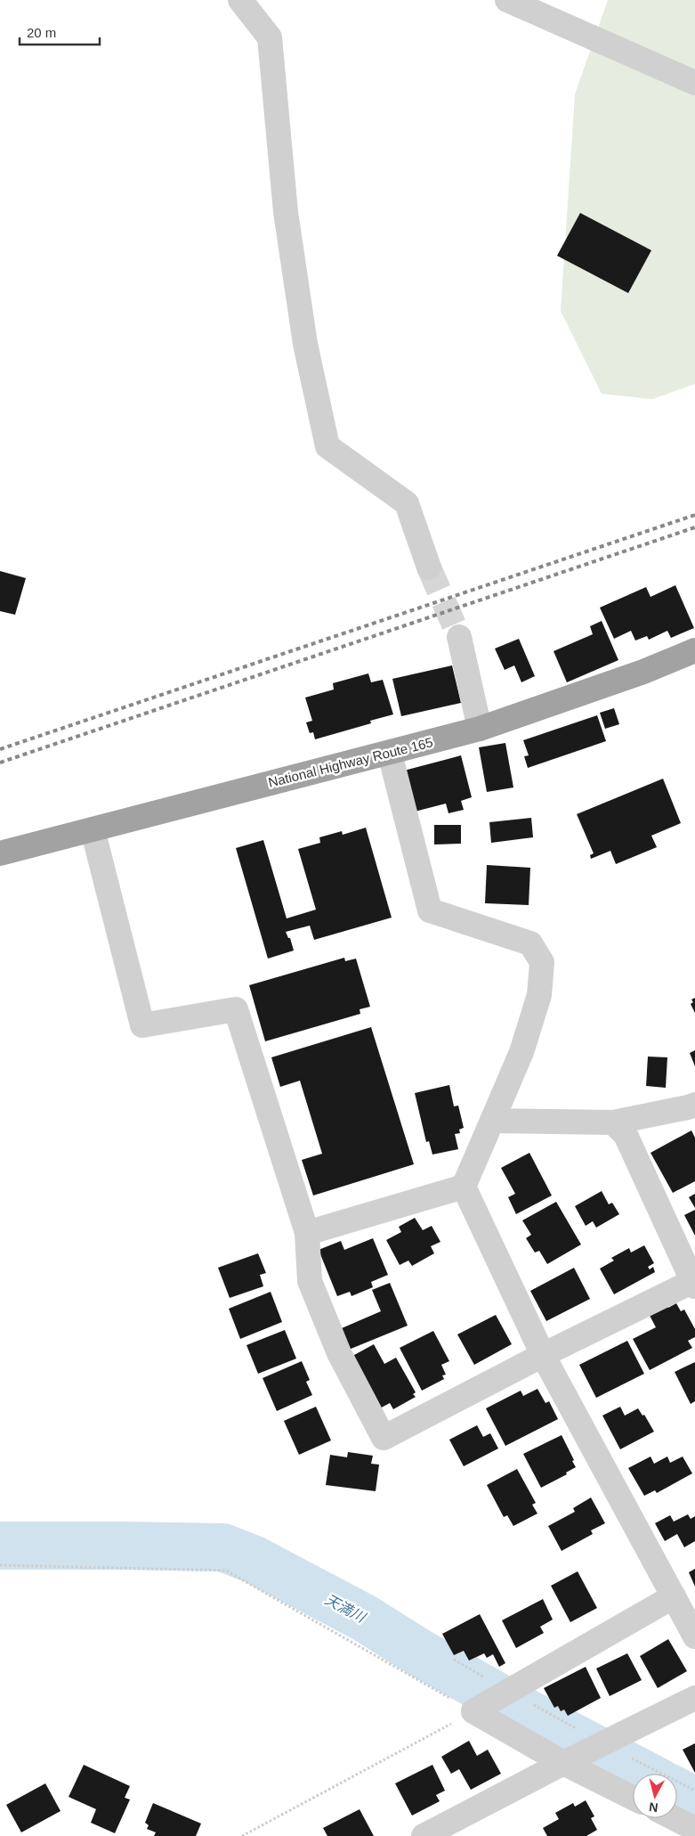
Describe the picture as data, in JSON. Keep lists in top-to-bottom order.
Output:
{
  "streets": {
    "highway": ["National Highway Route 165"]
  },
  "water": ["天満川"],
  "scale_bar": "20 m",
  "north": "bottom"
}
